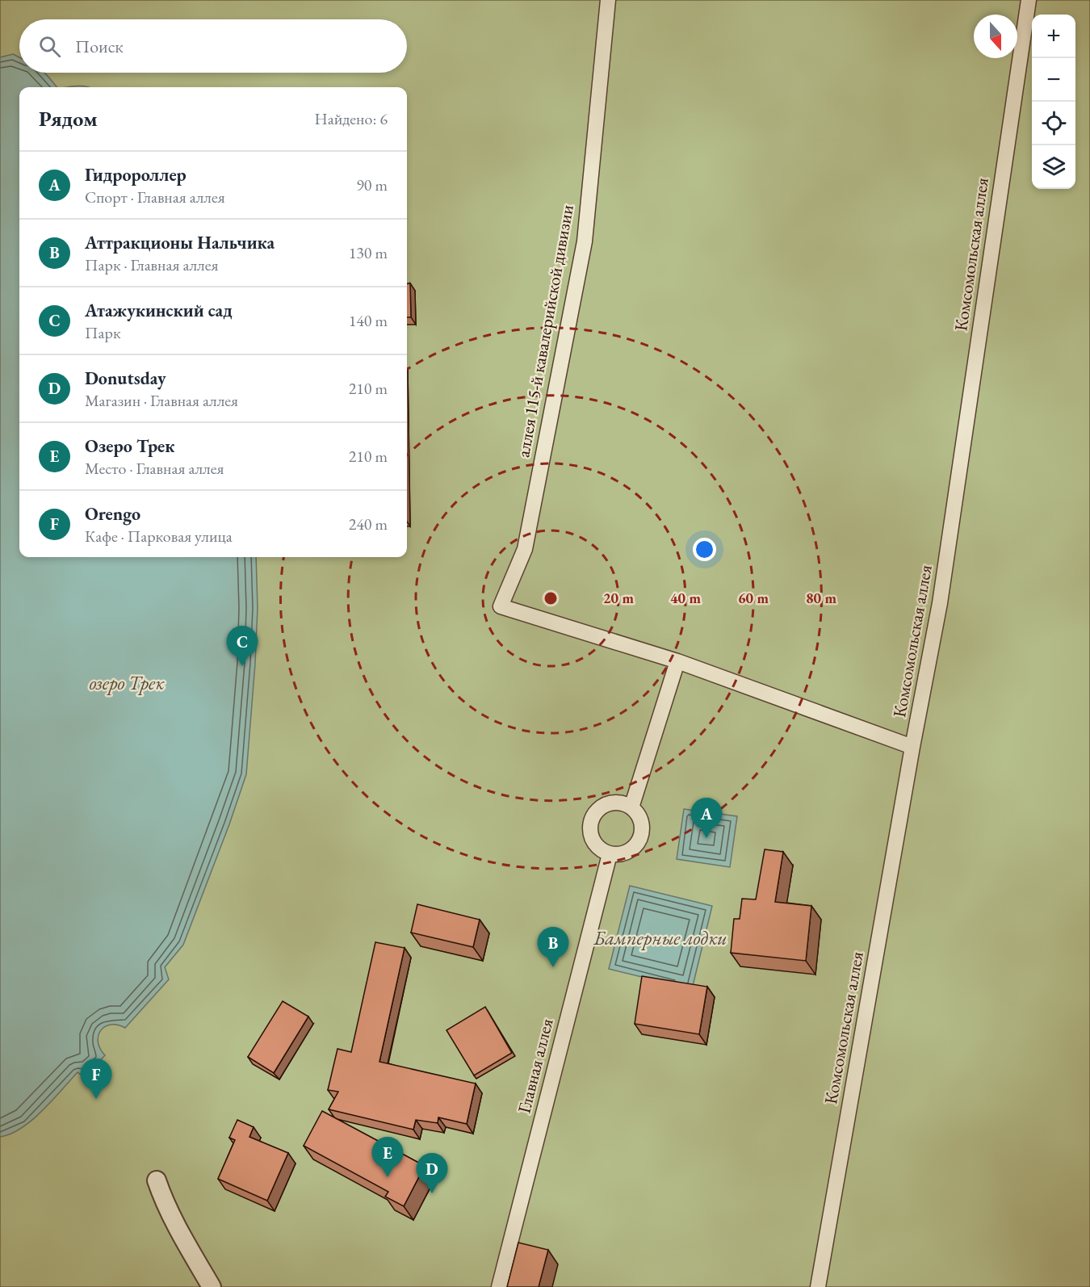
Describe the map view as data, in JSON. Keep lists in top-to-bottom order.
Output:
{
  "streets": {
    "street": ["Комсомольская аллея", "аллея 115-й кавалерийской дивизии", "Главная аллея"]
  },
  "water": ["озеро Трек", "Бамперные лодки"],
  "north": "bottom",
  "page": {
    "map_buttons": ["+", "−"],
    "search": "Поиск",
    "heading": ["Рядом", "Найдено: 6"],
    "list": [
      {
        "mark": "A",
        "name": "Гидророллер",
        "note": "Спорт · Главная аллея",
        "value": "90 m"
      },
      {
        "mark": "B",
        "name": "Аттракционы Нальчика",
        "note": "Парк · Главная аллея",
        "value": "130 m"
      },
      {
        "mark": "C",
        "name": "Атажукинский сад",
        "note": "Парк",
        "value": "140 m"
      },
      {
        "mark": "D",
        "name": "Donutsday",
        "note": "Магазин · Главная аллея",
        "value": "210 m"
      },
      {
        "mark": "E",
        "name": "Озеро Трек",
        "note": "Место · Главная аллея",
        "value": "210 m"
      },
      {
        "mark": "F",
        "name": "Orengo",
        "note": "Кафе · Парковая улица",
        "value": "240 m"
      }
    ],
    "pins": [
      "C",
      "A",
      "B",
      "F",
      "E",
      "D"
    ]
  },
  "rings": [
    "20 m",
    "40 m",
    "60 m",
    "80 m"
  ]
}
